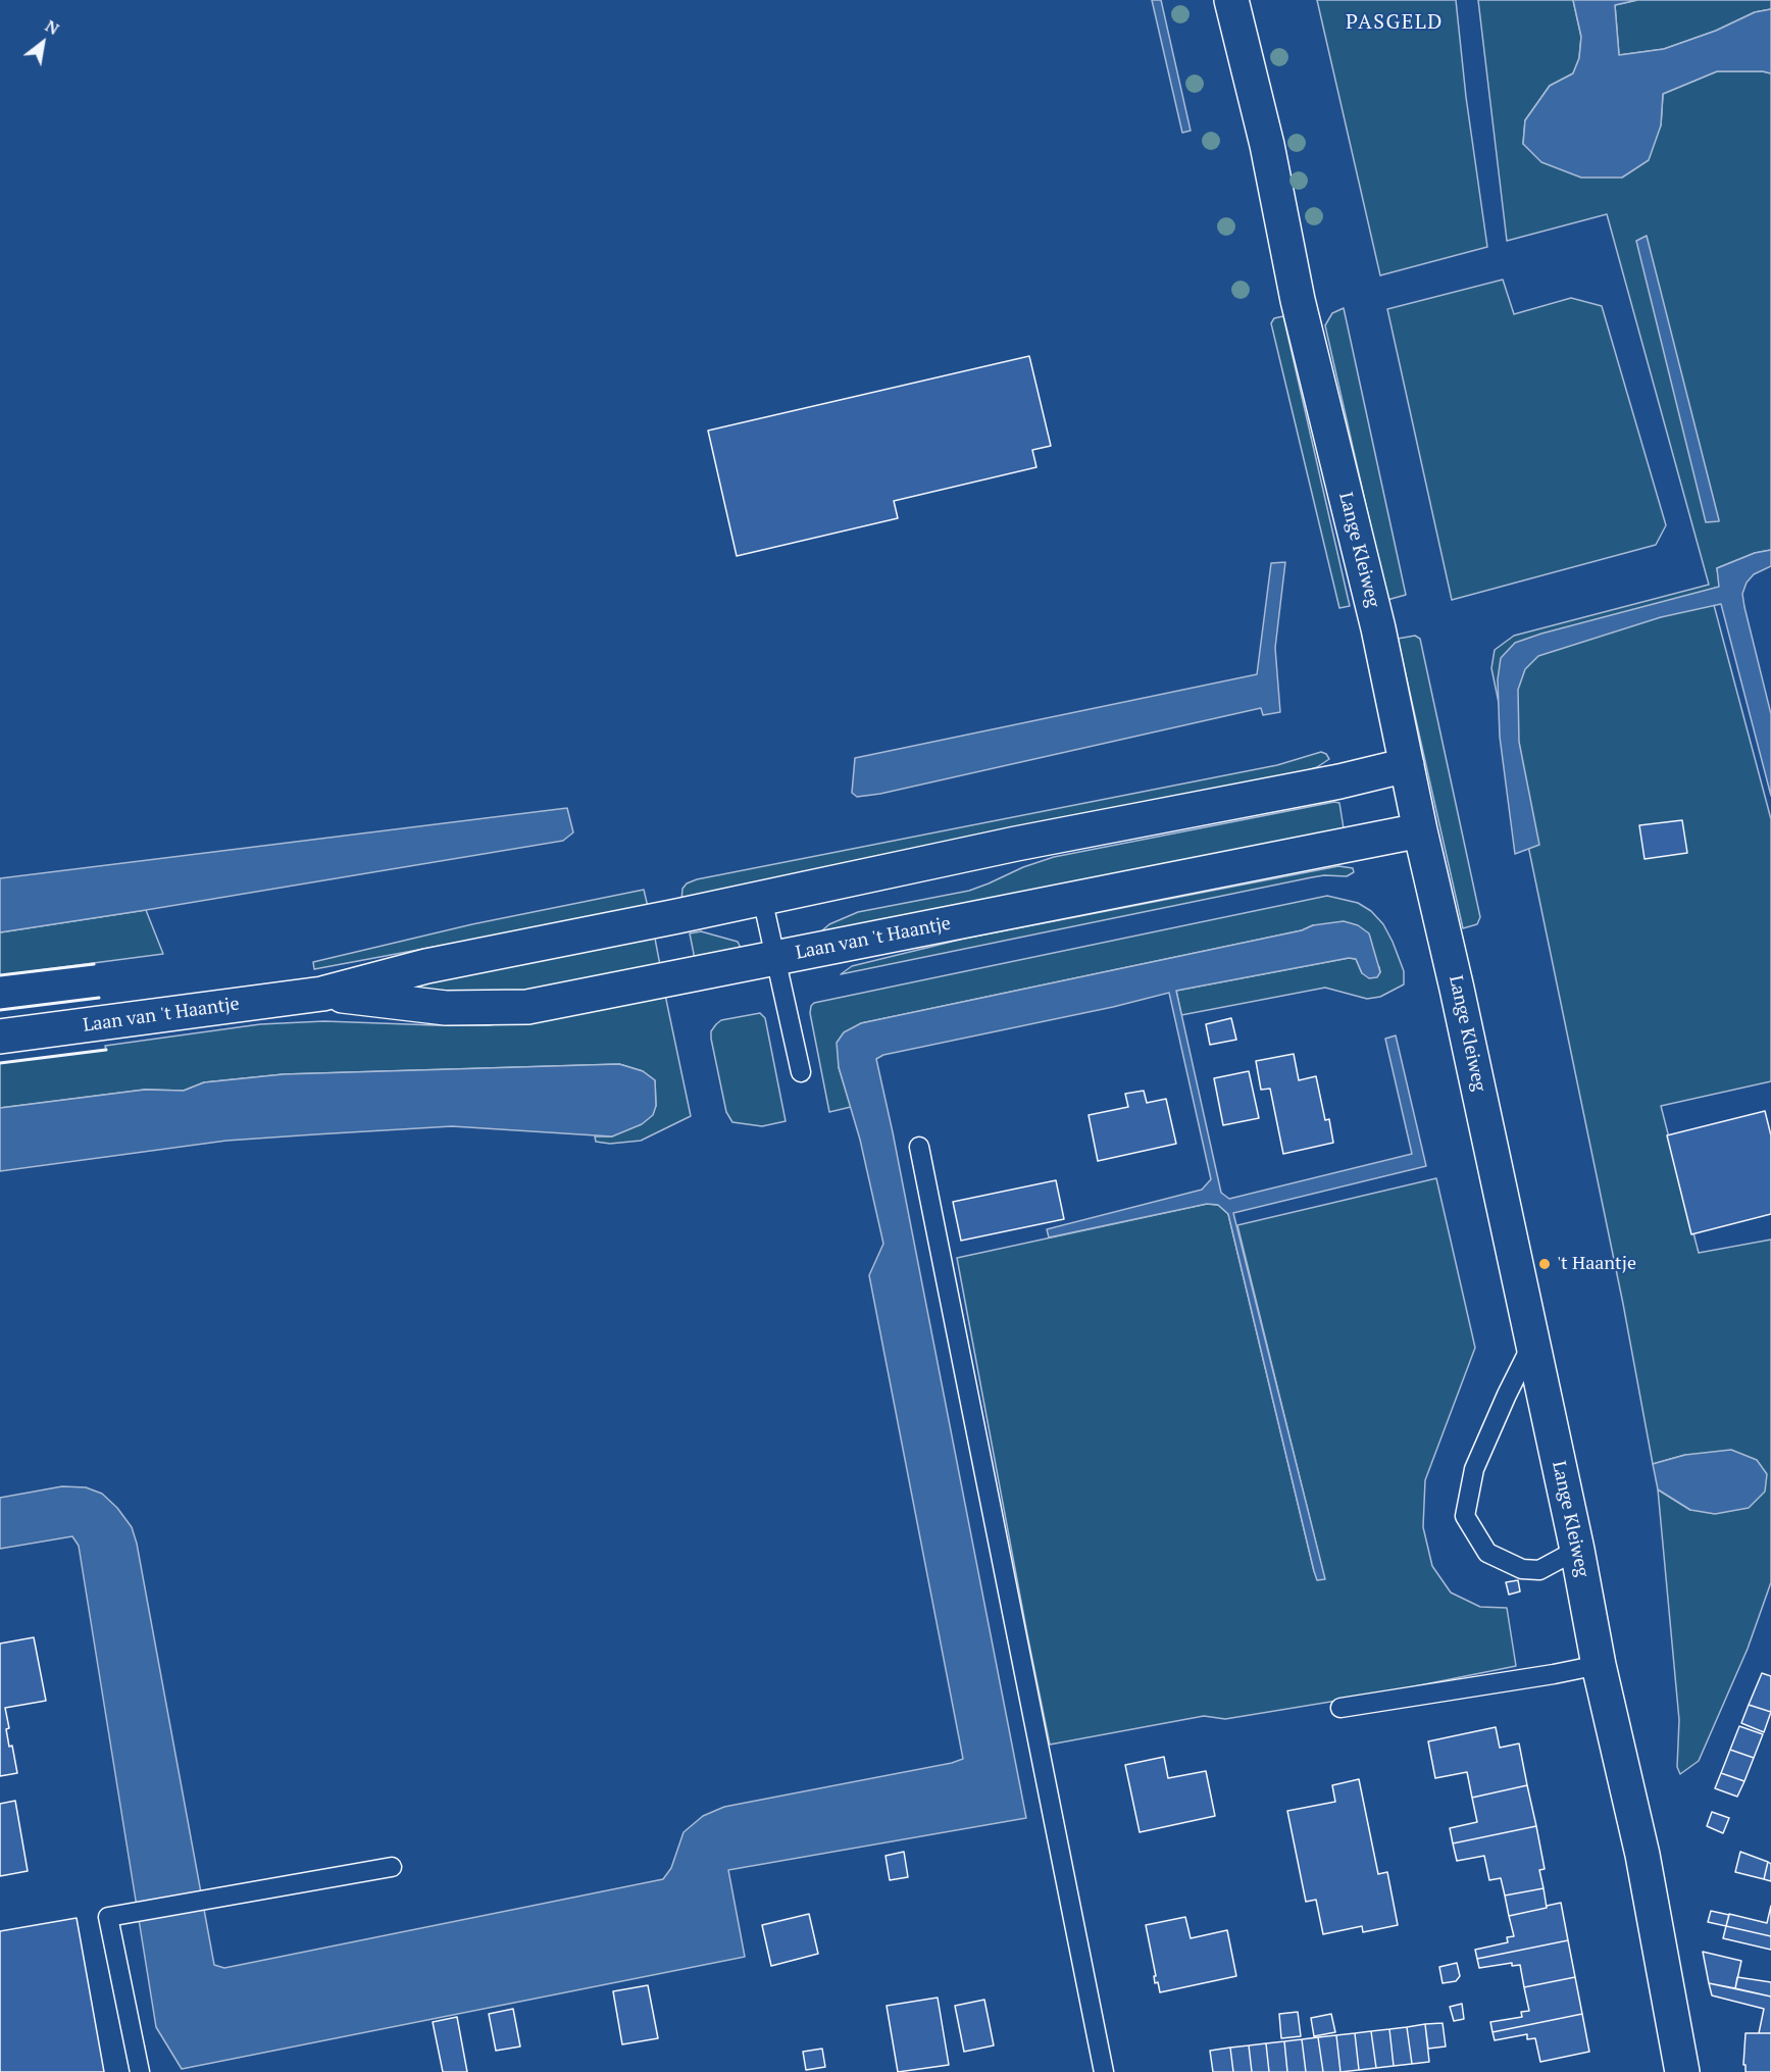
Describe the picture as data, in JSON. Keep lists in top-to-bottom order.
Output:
{
  "streets": {
    "street": ["Lange Kleiweg", "Laan van 't Haantje"]
  },
  "crossings": [
    ["Lange Kleiweg", "Laan van 't Haantje"]
  ],
  "districts": ["PASGELD"],
  "places": ["'t Haantje"],
  "north": "top right"
}
